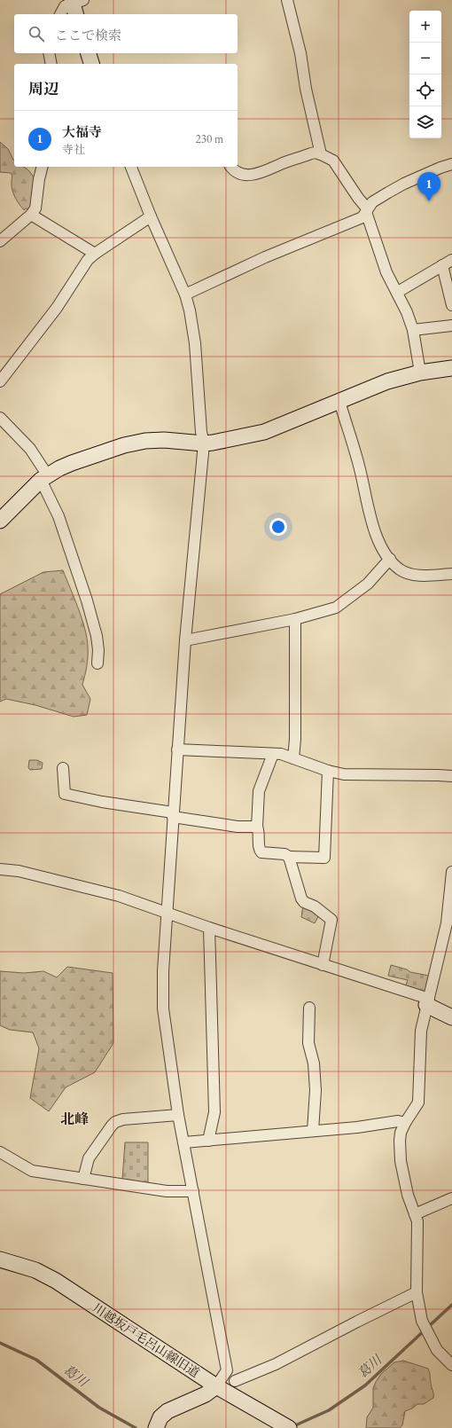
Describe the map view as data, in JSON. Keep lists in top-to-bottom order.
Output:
{
  "streets": {
    "street": ["川越坂戸毛呂山線旧道"]
  },
  "districts": ["北峰"],
  "water": ["葛川"],
  "page": {
    "map_buttons": ["+", "−"],
    "search": "ここで検索",
    "heading": "周辺",
    "list": [
      {
        "mark": "1",
        "name": "大福寺",
        "note": "寺社",
        "value": "230 m"
      }
    ],
    "pins": "1"
  }
}
